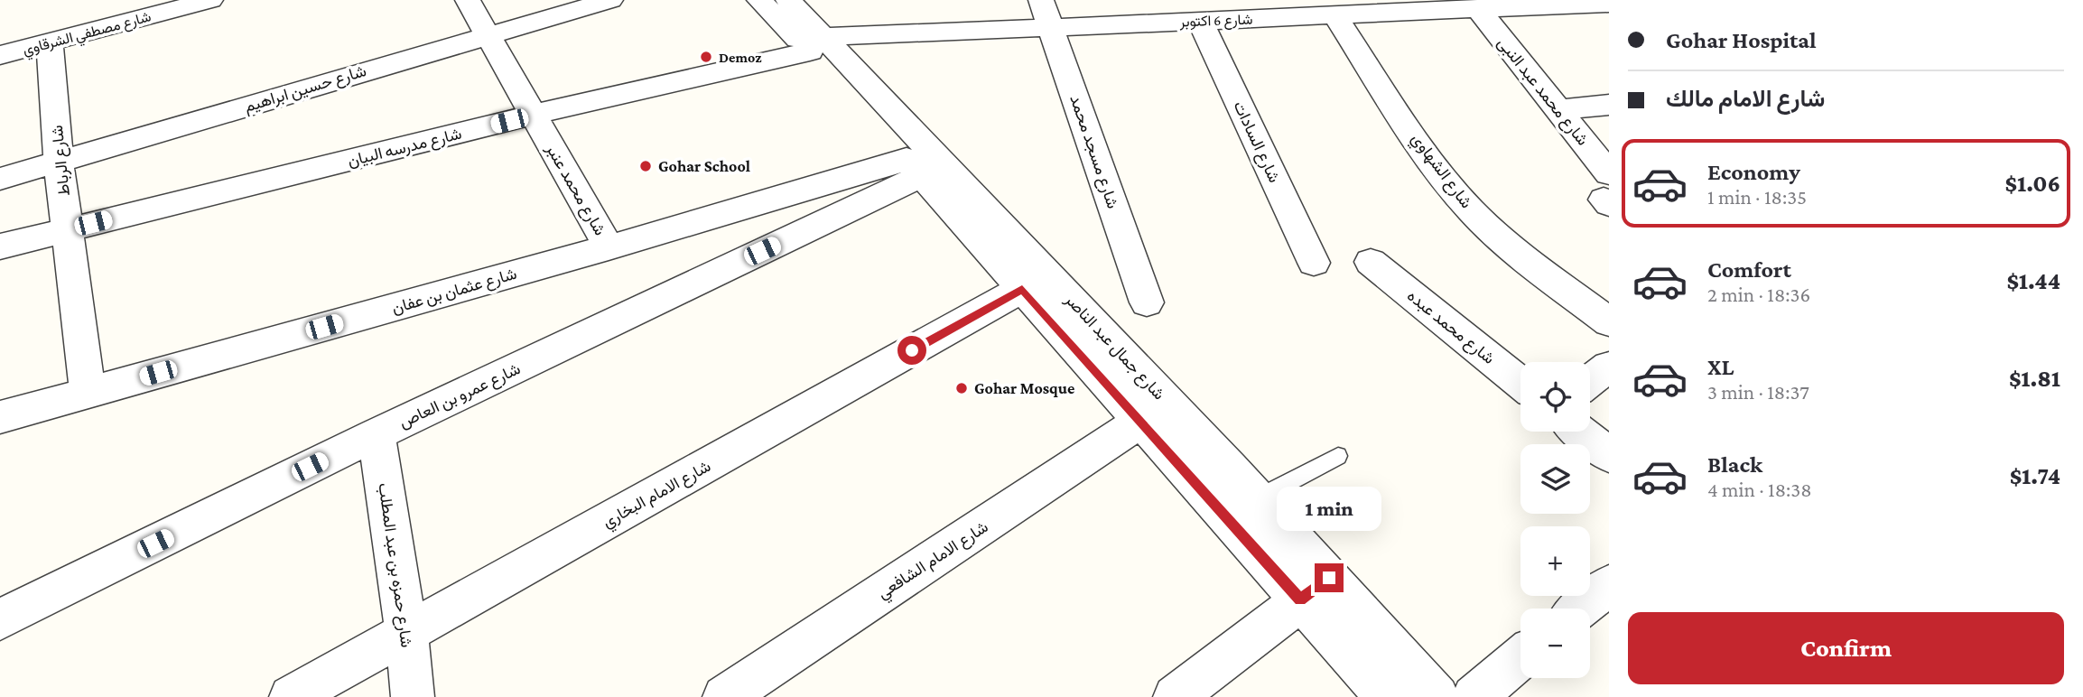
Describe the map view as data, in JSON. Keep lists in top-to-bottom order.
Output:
{
  "streets": {
    "street": [
      "شارع 6 اكتوبر",
      "شارع مصطفي الشرقاوي",
      "شارع حسين ابراهيم",
      "شارع محمد عبد النبى",
      "شارع السادات",
      "شارع مدرسه البيان",
      "شارع مسجد محمد",
      "شارع الرباط",
      "شارع الشهاوي",
      "شارع محمد عنبر",
      "شارع عثمان بن عفان",
      "شارع محمد عبده",
      "شارع جمال عبد الناصر",
      "شارع عمرو بن العاص",
      "شارع الامام البخاري",
      "شارع الامام الشافعي",
      "شارع حمزه بن عبد المطلب"
    ]
  },
  "crossings": [
    ["شارع 6 اكتوبر", "شارع محمد عبد النبى"],
    ["شارع 6 اكتوبر", "شارع السادات"],
    ["شارع 6 اكتوبر", "شارع مدرسه البيان"],
    ["شارع 6 اكتوبر", "شارع مسجد محمد"],
    ["شارع 6 اكتوبر", "شارع الشهاوي"],
    ["شارع 6 اكتوبر", "شارع جمال عبد الناصر"],
    ["شارع مصطفي الشرقاوي", "شارع الرباط"],
    ["شارع حسين ابراهيم", "شارع الرباط"],
    ["شارع حسين ابراهيم", "شارع محمد عنبر"],
    ["شارع مدرسه البيان", "شارع الرباط"],
    ["شارع مدرسه البيان", "شارع محمد عنبر"],
    ["شارع مدرسه البيان", "شارع جمال عبد الناصر"],
    ["شارع الرباط", "شارع عثمان بن عفان"],
    ["شارع محمد عنبر", "شارع عثمان بن عفان"],
    ["شارع عثمان بن عفان", "شارع جمال عبد الناصر"],
    ["شارع عثمان بن عفان", "شارع عمرو بن العاص"],
    ["شارع جمال عبد الناصر", "شارع عمرو بن العاص"],
    ["شارع جمال عبد الناصر", "شارع الامام البخاري"],
    ["شارع جمال عبد الناصر", "شارع الامام الشافعي"],
    ["شارع عمرو بن العاص", "شارع حمزه بن عبد المطلب"],
    ["شارع الامام البخاري", "شارع حمزه بن عبد المطلب"]
  ],
  "places": ["Demoz", "Gohar School", "Gohar Mosque"],
  "page": {
    "banner": ["Gohar Hospital", "شارع الامام مالك"],
    "list": [
      {
        "name": "Economy",
        "note": "1 min · 18:35",
        "value": "$1.06"
      },
      {
        "name": "Comfort",
        "note": "2 min · 18:36",
        "value": "$1.44"
      },
      {
        "name": "XL",
        "note": "3 min · 18:37",
        "value": "$1.81"
      },
      {
        "name": "Black",
        "note": "4 min · 18:38",
        "value": "$1.74"
      }
    ],
    "map_buttons": ["+", "−"],
    "bubble": "1 min",
    "buttons": "Confirm"
  }
}
